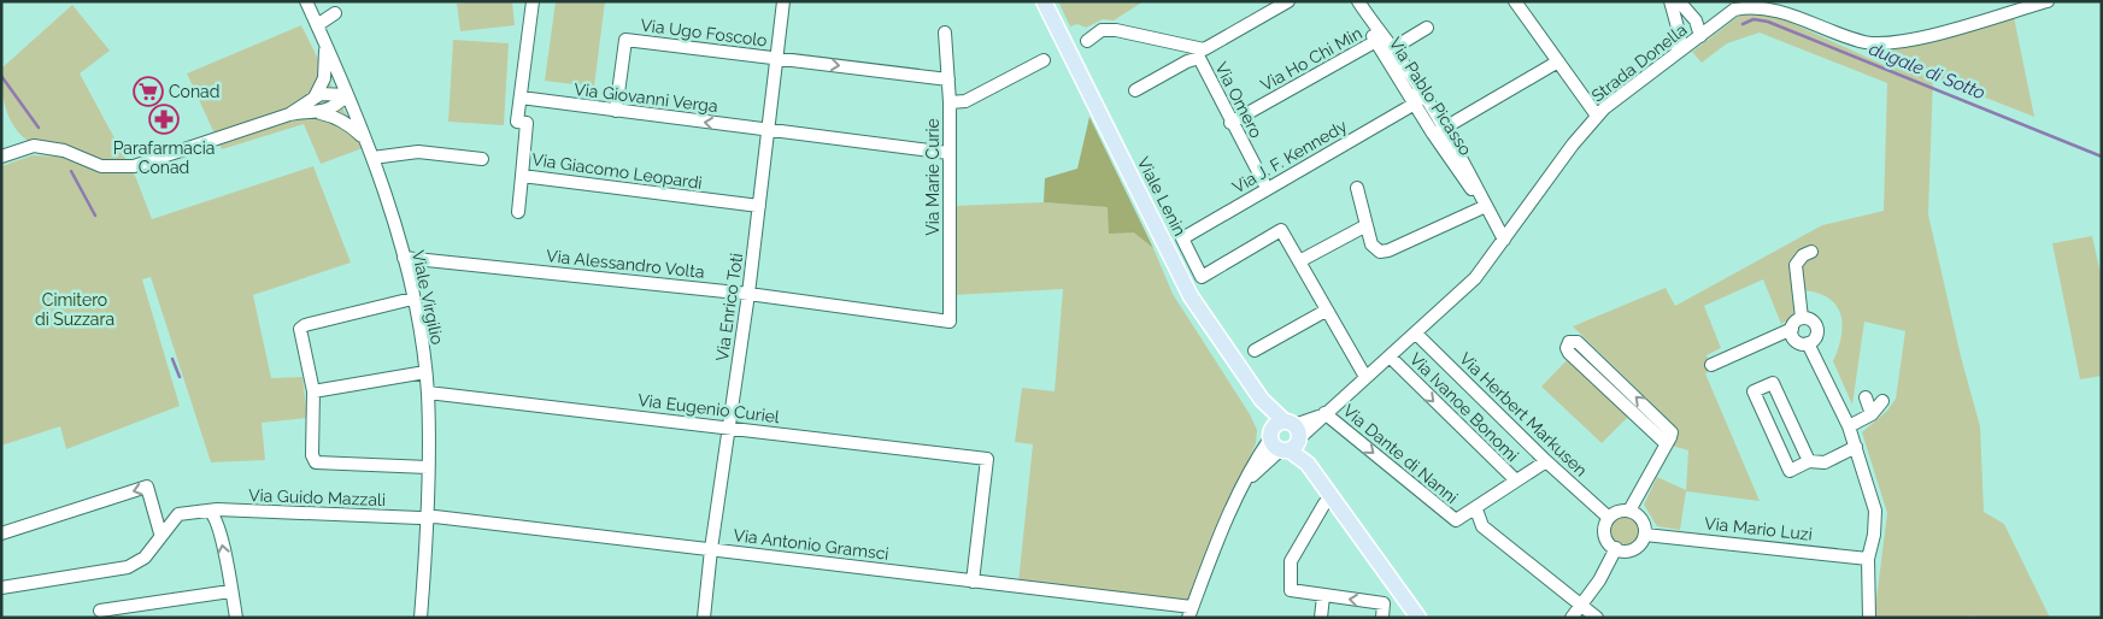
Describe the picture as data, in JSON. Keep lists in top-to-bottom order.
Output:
{
  "streets": {
    "main road": ["Viale Lenin"],
    "street": [
      "Via Ugo Foscolo",
      "Via Ho Chi Min",
      "Strada Donella",
      "Via Pablo Picasso",
      "Via Giovanni Verga",
      "Via Omero",
      "Via J. F. Kennedy",
      "Via Giacomo Leopardi",
      "Via Marie Curie",
      "Via Alessandro Volta",
      "Viale Virgilio",
      "Via Enrico Toti",
      "Via Ivanoe Bonomi",
      "Via Eugenio Curiel",
      "Via Herbert Markusen",
      "Via Dante di Nanni",
      "Via Guido Mazzali",
      "Via Mario Luzi",
      "Via Antonio Gramsci"
    ]
  },
  "crossings": [
    ["Via Ugo Foscolo", "Via Giovanni Verga"],
    ["Via Ugo Foscolo", "Via Enrico Toti"],
    ["Via Ho Chi Min", "Via Pablo Picasso"],
    ["Via Ho Chi Min", "Via Omero"],
    ["Strada Donella", "Via Pablo Picasso"],
    ["Strada Donella", "Viale Lenin"],
    ["Strada Donella", "Via Ivanoe Bonomi"],
    ["Strada Donella", "Via Herbert Markusen"],
    ["Strada Donella", "Via Dante di Nanni"],
    ["Via Pablo Picasso", "Via J. F. Kennedy"],
    ["Via Giovanni Verga", "Via Giacomo Leopardi"],
    ["Via Giovanni Verga", "Via Marie Curie"],
    ["Via Giovanni Verga", "Via Enrico Toti"],
    ["Via Omero", "Via J. F. Kennedy"],
    ["Via Giacomo Leopardi", "Via Enrico Toti"],
    ["Via Marie Curie", "Via Alessandro Volta"],
    ["Via Alessandro Volta", "Viale Virgilio"],
    ["Via Alessandro Volta", "Via Enrico Toti"],
    ["Viale Virgilio", "Via Eugenio Curiel"],
    ["Viale Virgilio", "Via Guido Mazzali"],
    ["Viale Virgilio", "Via Antonio Gramsci"],
    ["Via Enrico Toti", "Via Eugenio Curiel"],
    ["Via Enrico Toti", "Via Antonio Gramsci"],
    ["Via Ivanoe Bonomi", "Via Dante di Nanni"],
    ["Via Eugenio Curiel", "Via Antonio Gramsci"],
    ["Via Herbert Markusen", "Via Dante di Nanni"],
    ["Via Herbert Markusen", "Via Mario Luzi"],
    ["Via Guido Mazzali", "Via Antonio Gramsci"]
  ],
  "one_way": ["Via Giovanni Verga", "Via Ivanoe Bonomi", "Via Dante di Nanni"],
  "water": ["dugale di Sotto"],
  "parks": ["Cimitero di Suzzara"],
  "places": {
    "supermarket": ["Conad"],
    "pharmacy": ["Parafarmacia Conad"]
  }
}
